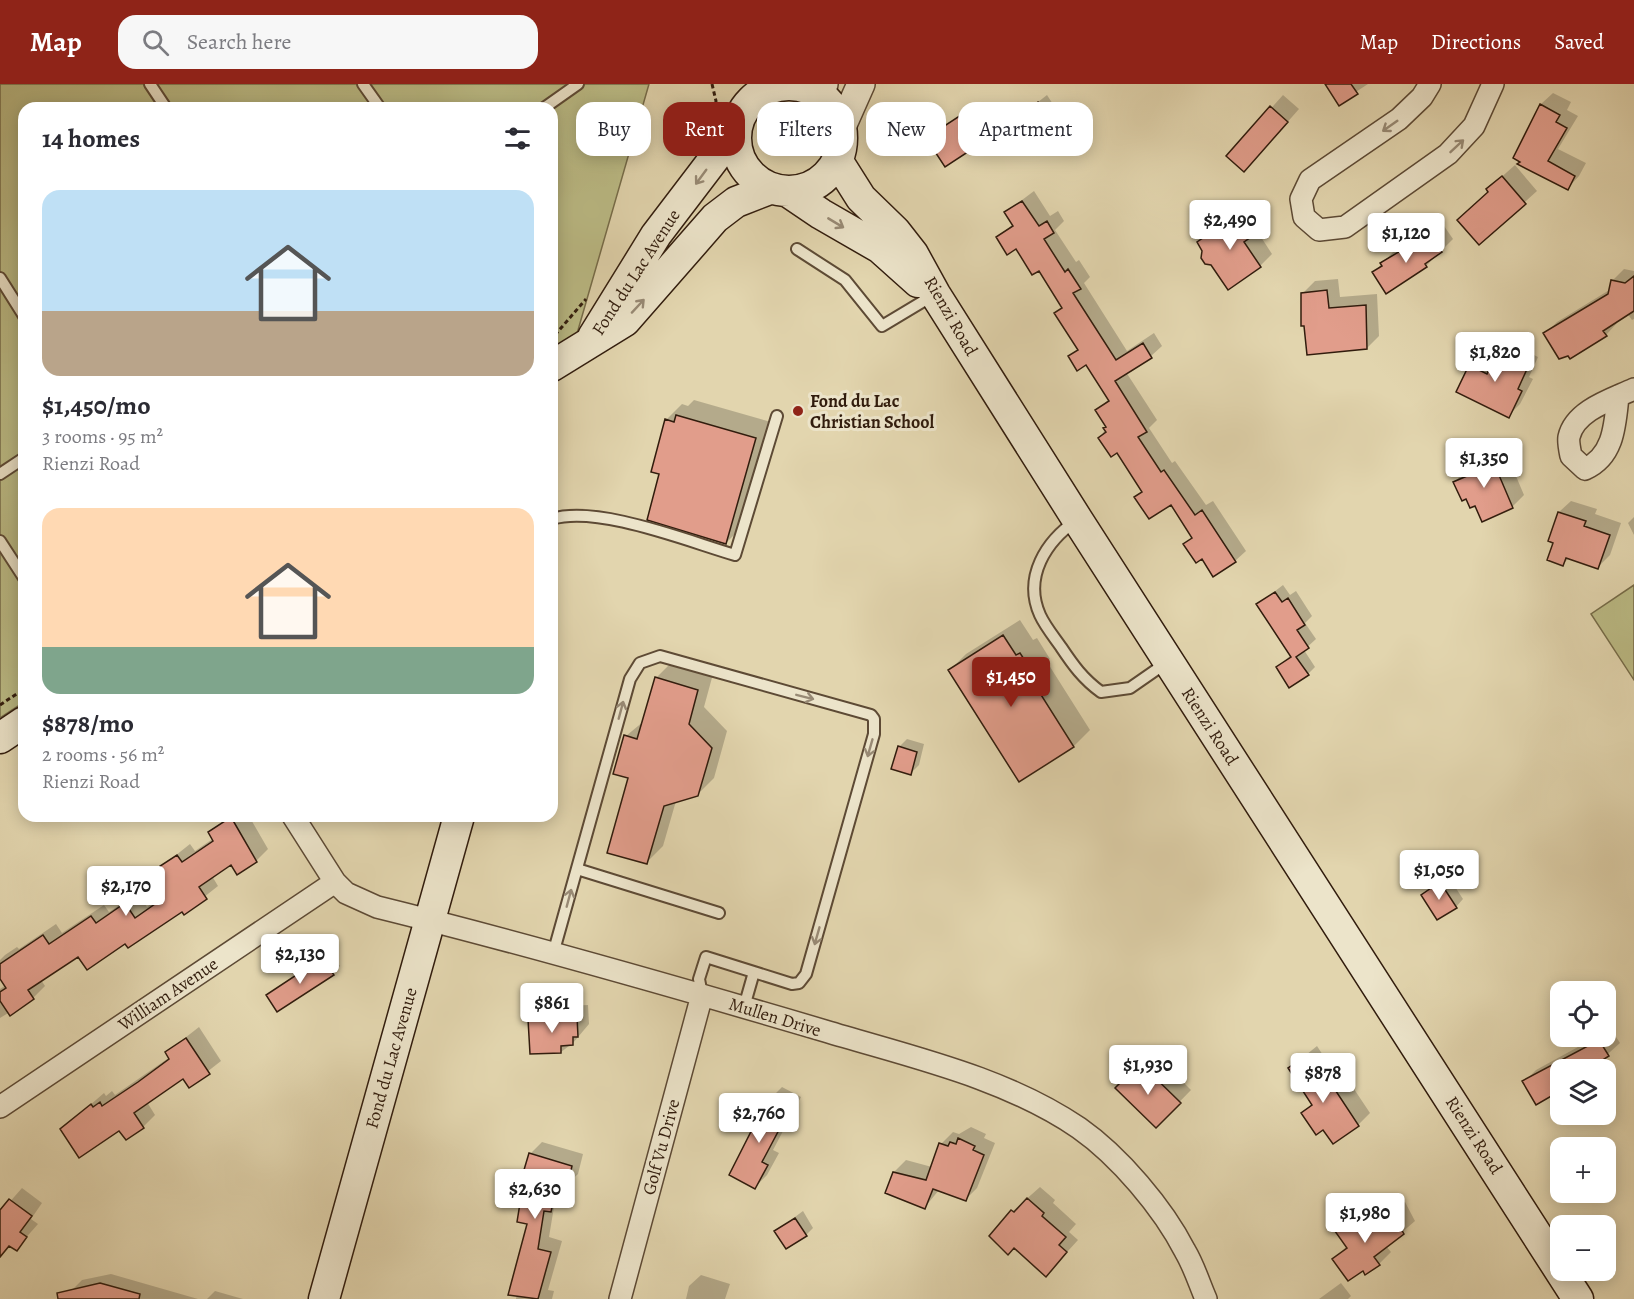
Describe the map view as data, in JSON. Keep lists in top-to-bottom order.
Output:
{
  "streets": {
    "main road": ["Fond du Lac Avenue", "Rienzi Road"],
    "street": ["William Avenue", "Mullen Drive", "Golf Vu Drive"]
  },
  "crossings": [
    ["Fond du Lac Avenue", "Mullen Drive"],
    ["William Avenue", "Mullen Drive"],
    ["Mullen Drive", "Golf Vu Drive"]
  ],
  "places": ["Fond du Lac Christian School"],
  "page": {
    "header": "Map",
    "search": "Search here",
    "nav": ["Map", "Directions", "Saved"],
    "chip": [
      "Buy",
      "Rent",
      "Filters",
      "New",
      "Apartment"
    ],
    "heading": "14 homes",
    "list": [
      {
        "name": "$1,450/mo",
        "note": "3 rooms · 95 m² · Rienzi Road"
      },
      {
        "name": "$878/mo",
        "note": "2 rooms · 56 m² · Rienzi Road"
      }
    ],
    "price": [
      "$2,490",
      "$1,120",
      "$1,820",
      "$1,350",
      "$1,450",
      "$1,050",
      "$2,170",
      "$2,130",
      "$861",
      "$1,930",
      "$878",
      "$2,760",
      "$2,630",
      "$1,980"
    ],
    "map_buttons": ["+", "−"]
  }
}
